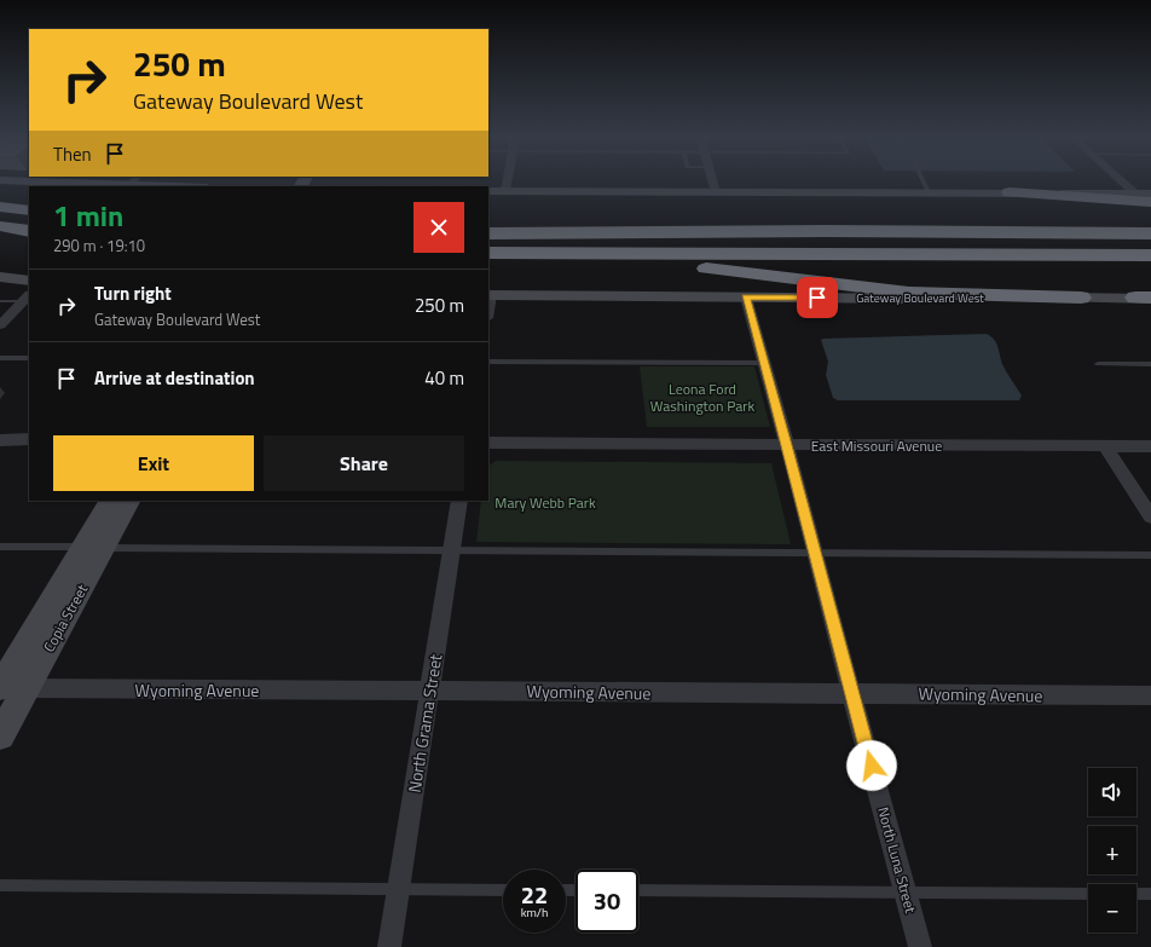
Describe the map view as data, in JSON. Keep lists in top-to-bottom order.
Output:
{
  "streets": {
    "main road": ["Gateway Boulevard West", "Copia Street"],
    "street": [
      "East Missouri Avenue",
      "Wyoming Avenue",
      "North Grama Street",
      "North Luna Street"
    ]
  },
  "crossings": [
    ["Gateway Boulevard West", "North Luna Street"],
    ["East Missouri Avenue", "North Luna Street"],
    ["Copia Street", "Wyoming Avenue"],
    ["Wyoming Avenue", "North Grama Street"],
    ["Wyoming Avenue", "North Luna Street"]
  ],
  "parks": ["Leona Ford Washington Park", "Mary Webb Park"],
  "page": {
    "turn": ["250 m", "Gateway Boulevard West"],
    "then": "Then",
    "heading": ["1 min", "290 m · 19:10"],
    "list": [
      {
        "name": "Turn right",
        "note": "Gateway Boulevard West",
        "value": "250 m"
      },
      {
        "name": "Arrive at destination",
        "value": "40 m"
      }
    ],
    "buttons": ["Exit", "Share"],
    "map_buttons": ["+", "−"],
    "speed": "22 km/h",
    "limit": "30"
  }
}
